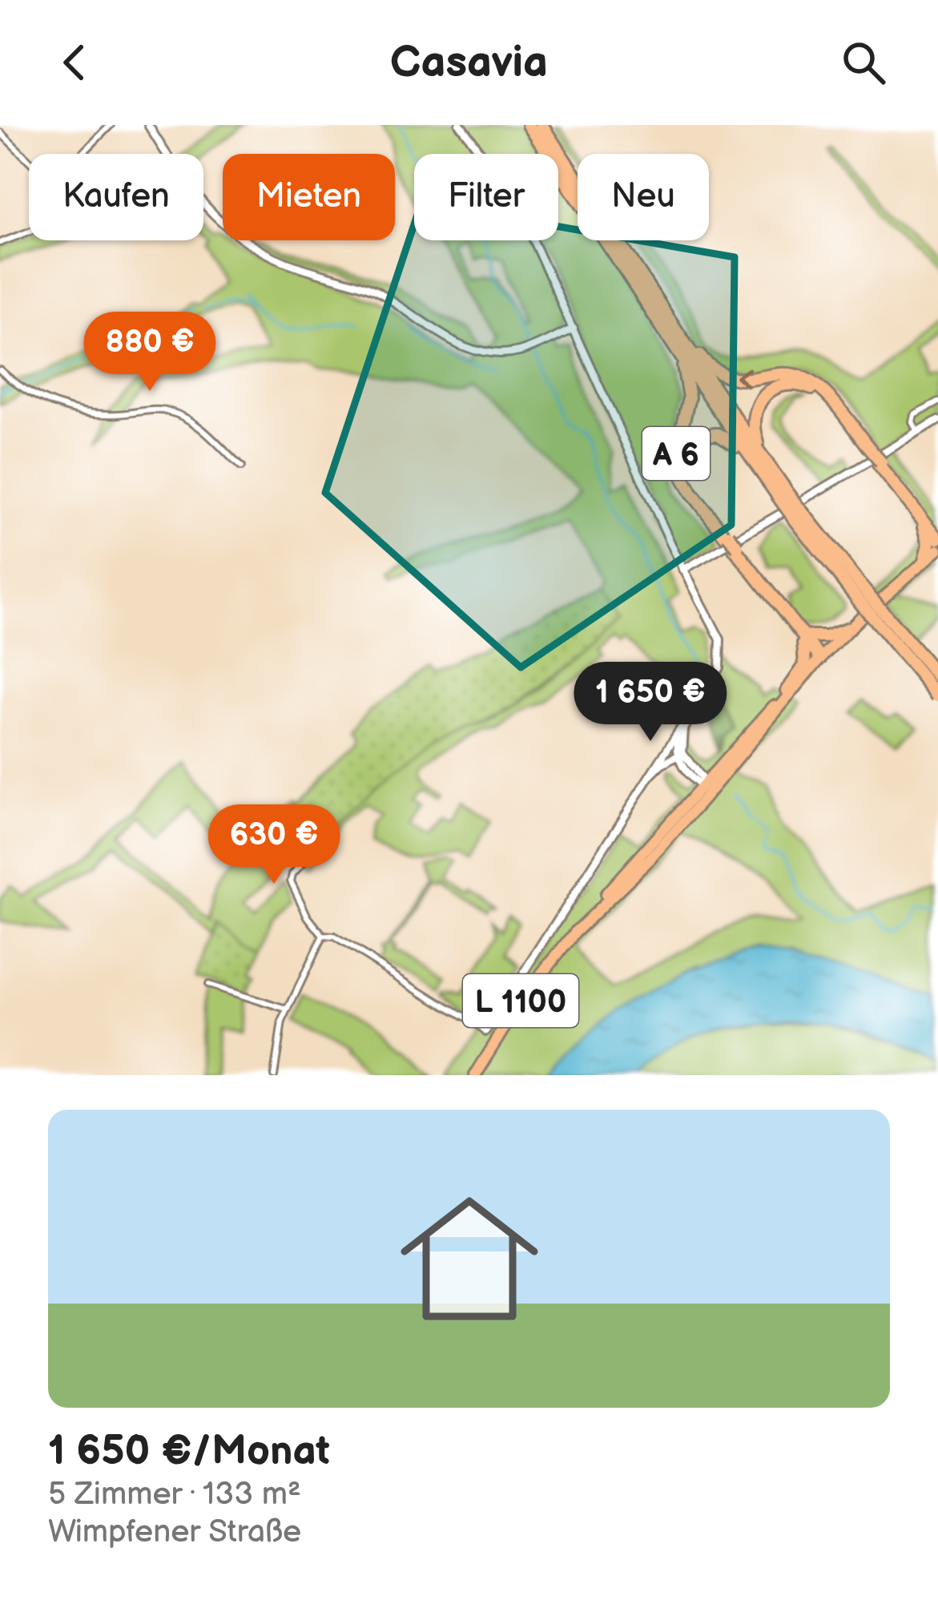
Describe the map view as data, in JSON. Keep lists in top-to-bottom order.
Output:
{
  "streets": {
    "highway": ["A 6"],
    "main road": ["L 1100"]
  },
  "page": {
    "header": "Casavia",
    "chip": [
      "Kaufen",
      "Mieten",
      "Filter",
      "Neu"
    ],
    "price": ["880 €", "1 650 €", "630 €"],
    "list": [
      {
        "name": "1 650 €/Monat",
        "note": "5 Zimmer · 133 m² · Wimpfener Straße"
      }
    ]
  }
}
